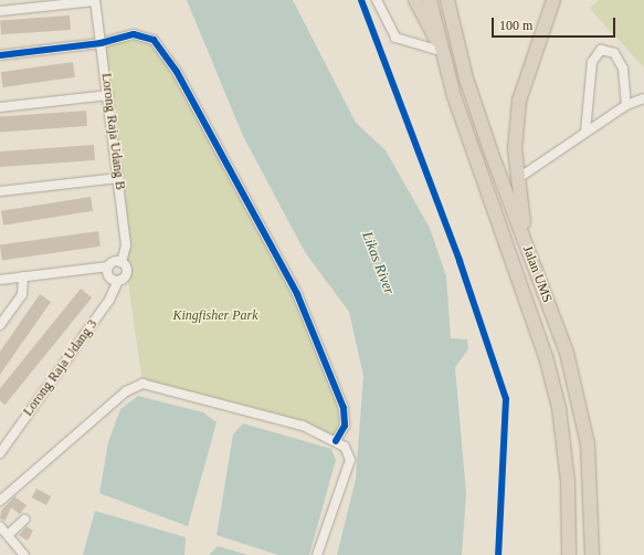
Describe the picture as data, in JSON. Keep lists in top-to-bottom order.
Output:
{
  "streets": {
    "highway": ["Jalan UMS"],
    "street": ["Lorong Raja Udang B", "Lorong Raja Udang 3"]
  },
  "crossings": [
    ["Lorong Raja Udang B", "Lorong Raja Udang 3"]
  ],
  "water": ["Likas River"],
  "parks": ["Kingfisher Park"],
  "scale_bar": "100 m"
}
